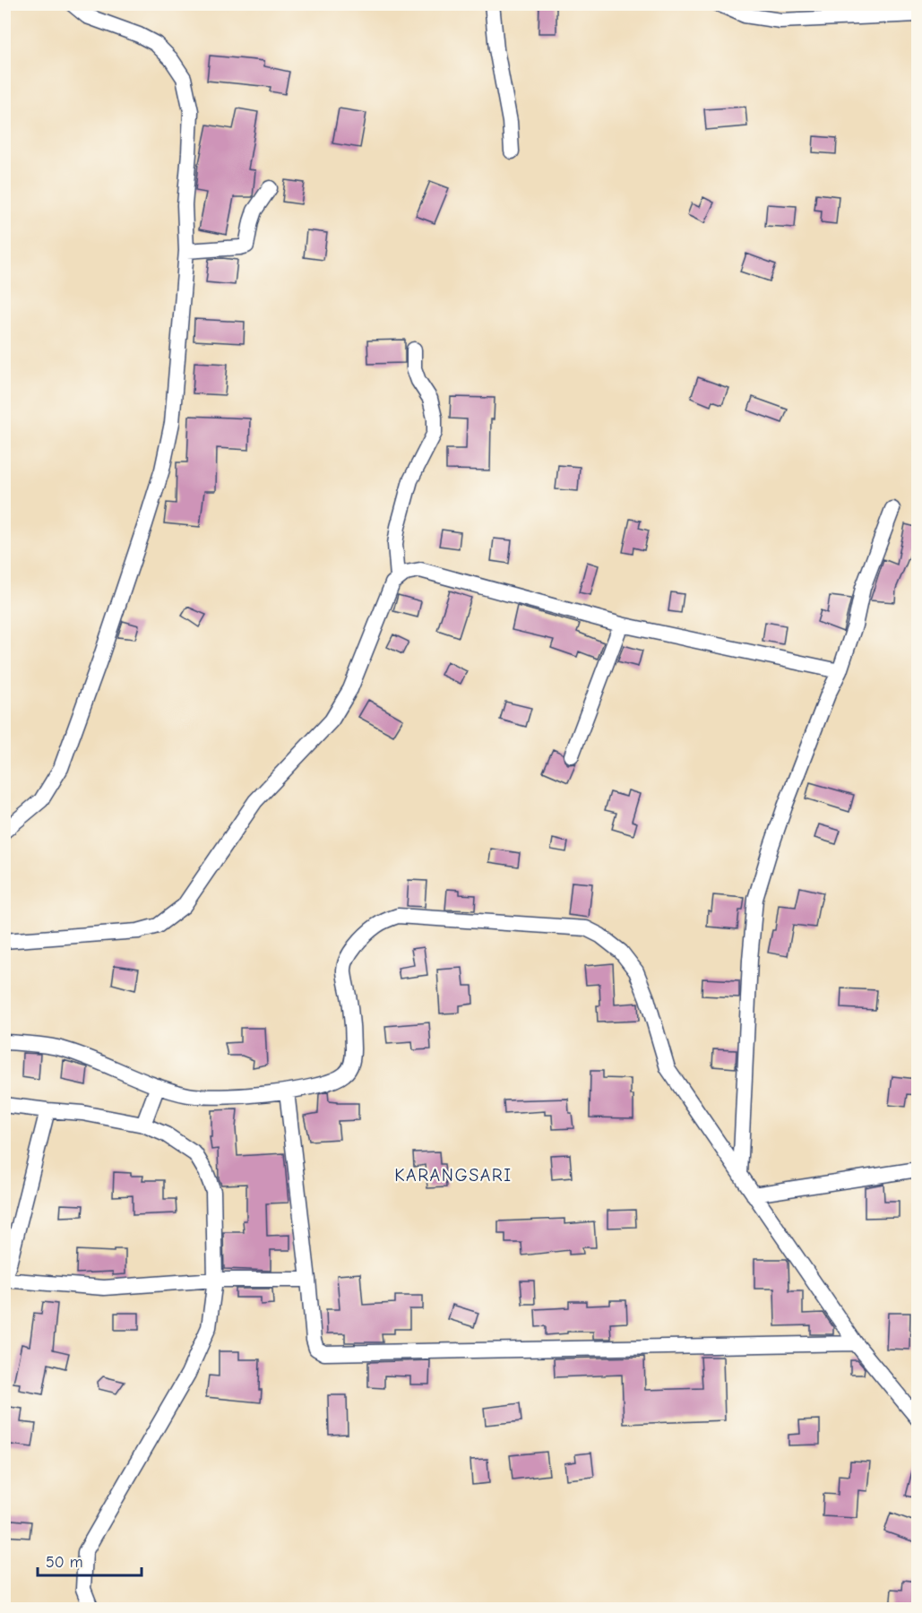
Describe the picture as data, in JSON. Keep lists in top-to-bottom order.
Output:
{
  "districts": ["KARANGSARI"],
  "scale_bar": "50 m"
}
